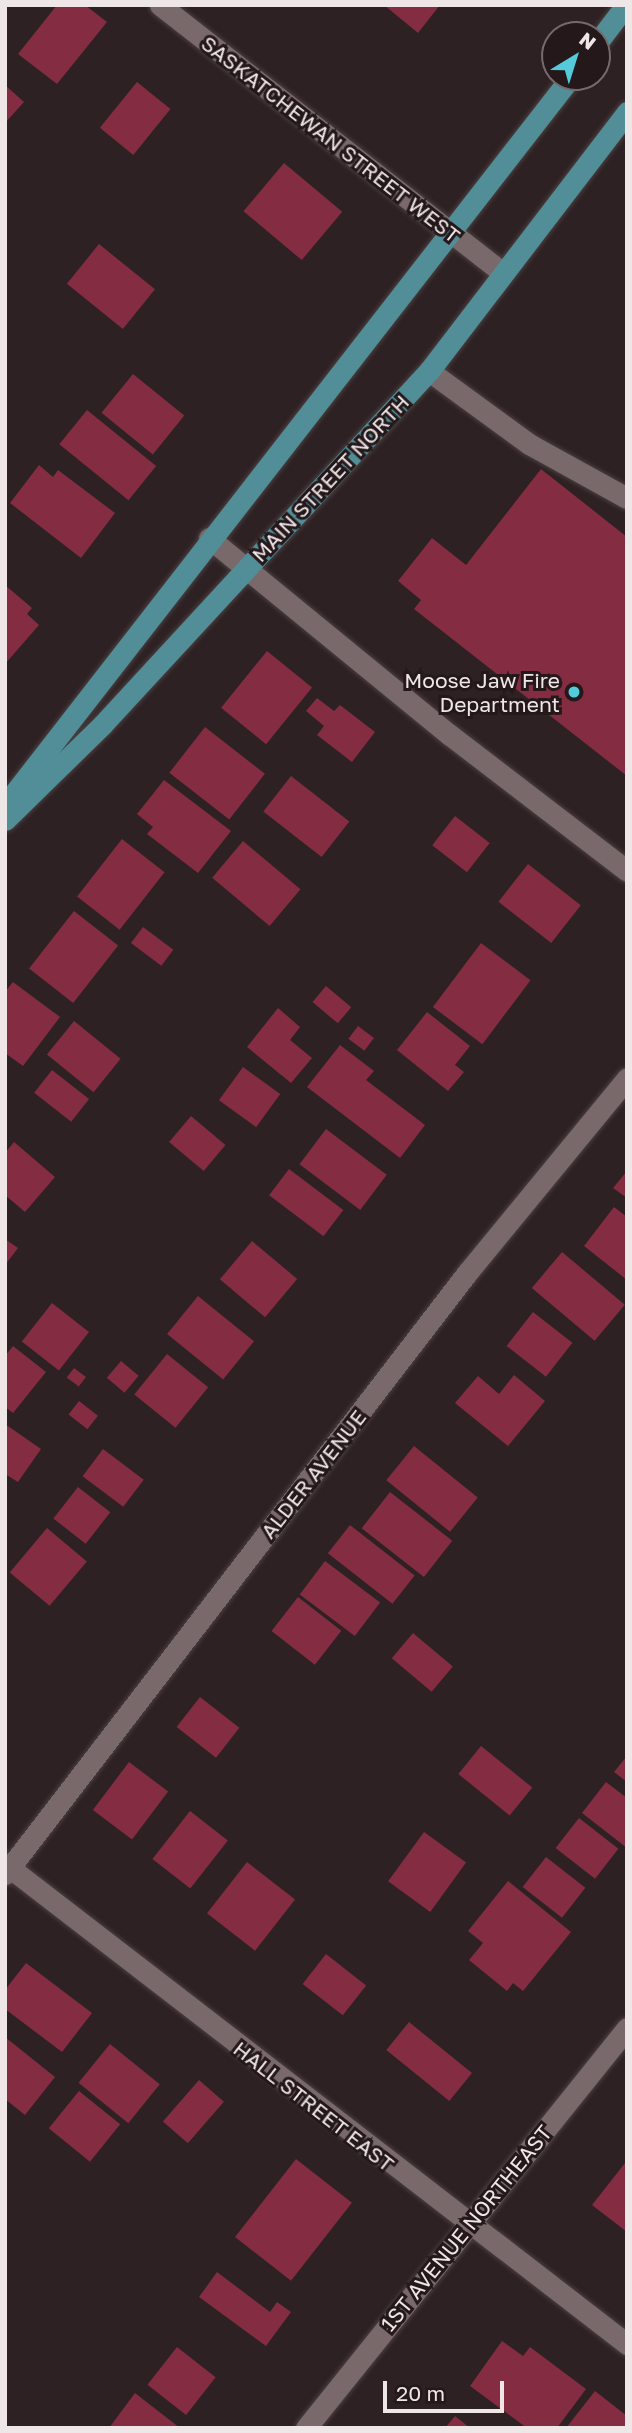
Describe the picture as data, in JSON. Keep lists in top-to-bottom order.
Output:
{
  "streets": {
    "main road": ["MAIN STREET NORTH"],
    "street": [
      "SASKATCHEWAN STREET WEST",
      "ALDER AVENUE",
      "HALL STREET EAST",
      "1ST AVENUE NORTHEAST"
    ]
  },
  "crossings": [
    ["SASKATCHEWAN STREET WEST", "MAIN STREET NORTH"],
    ["ALDER AVENUE", "HALL STREET EAST"],
    ["HALL STREET EAST", "1ST AVENUE NORTHEAST"]
  ],
  "places": ["Moose Jaw Fire Department"],
  "scale_bar": "20 m",
  "north": "top right"
}
